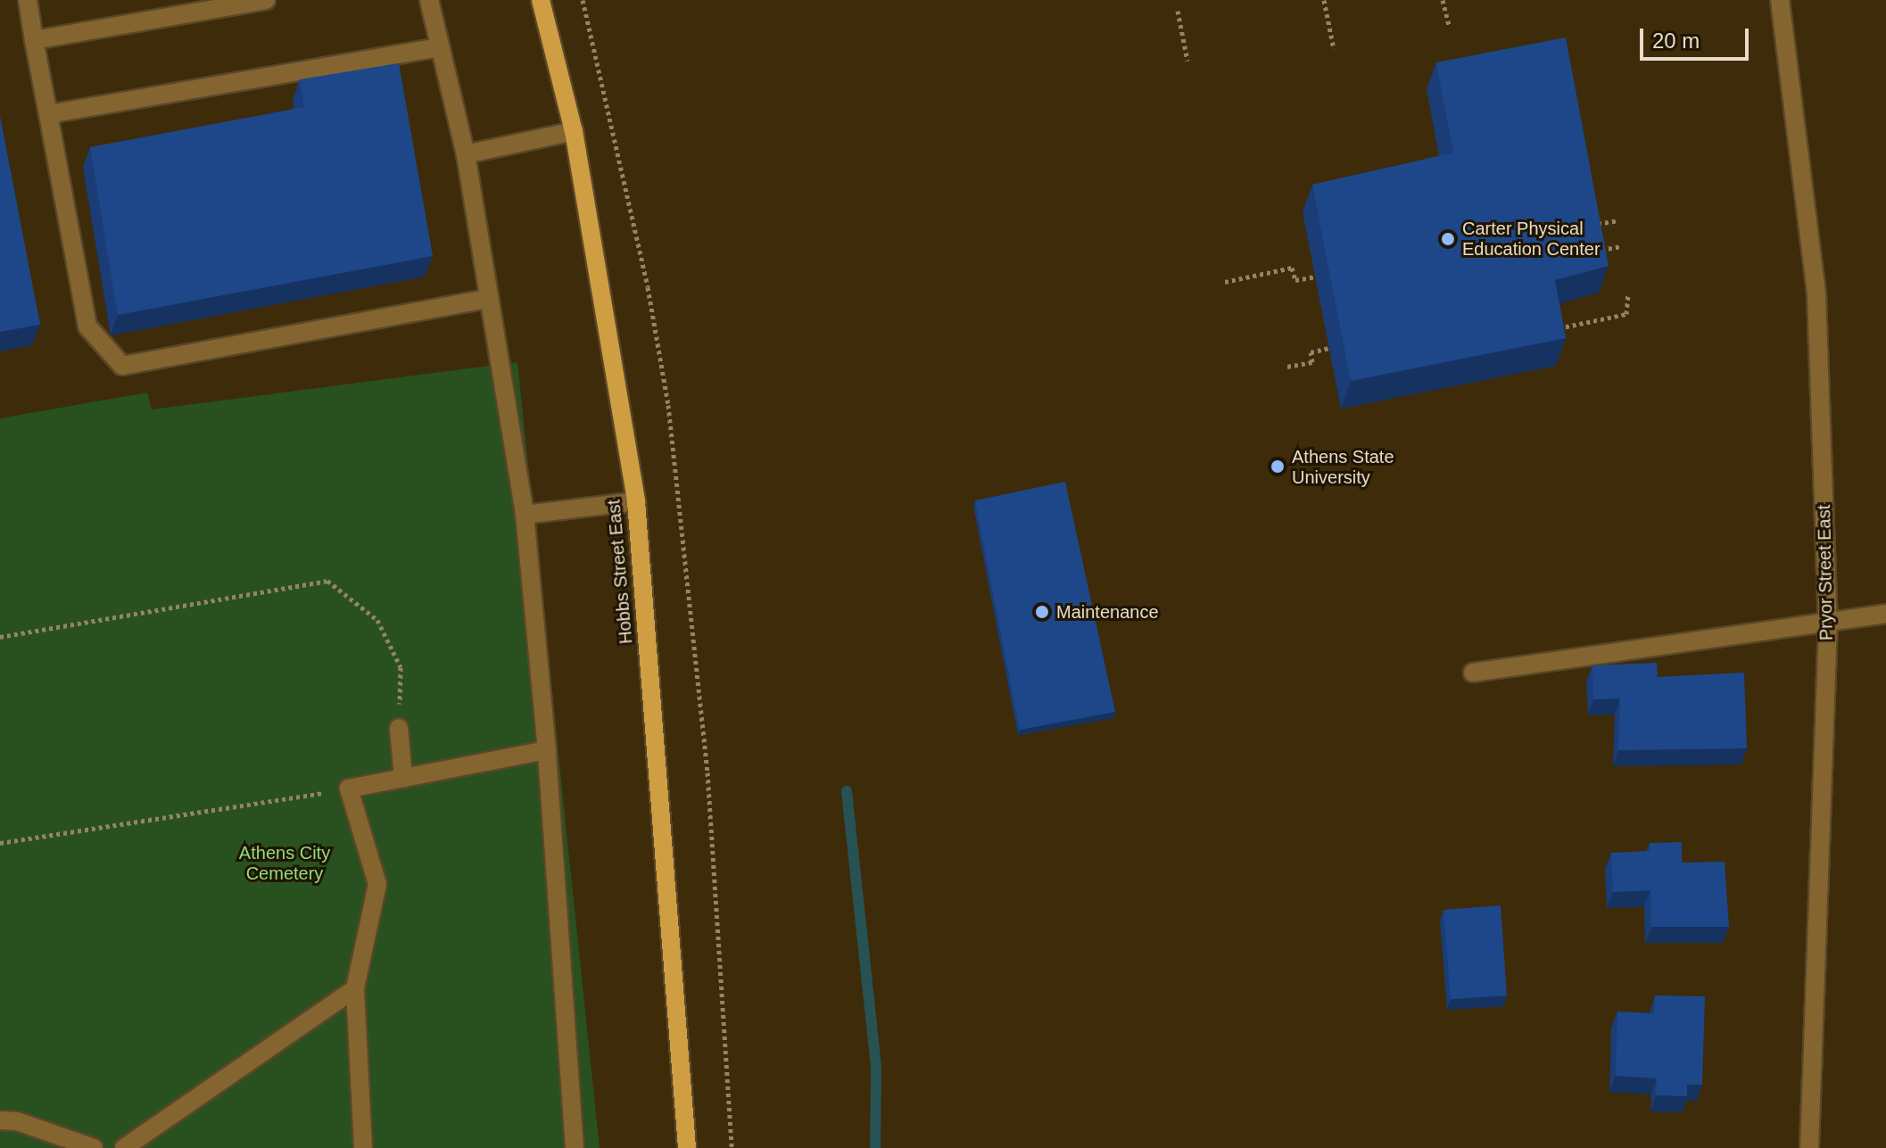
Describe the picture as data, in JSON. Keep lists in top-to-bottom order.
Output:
{
  "streets": {
    "main road": ["Hobbs Street East"],
    "street": ["Pryor Street East"]
  },
  "parks": ["Athens City Cemetery"],
  "places": ["Carter Physical Education Center", "Athens State University", "Maintenance"],
  "scale_bar": "20 m"
}
